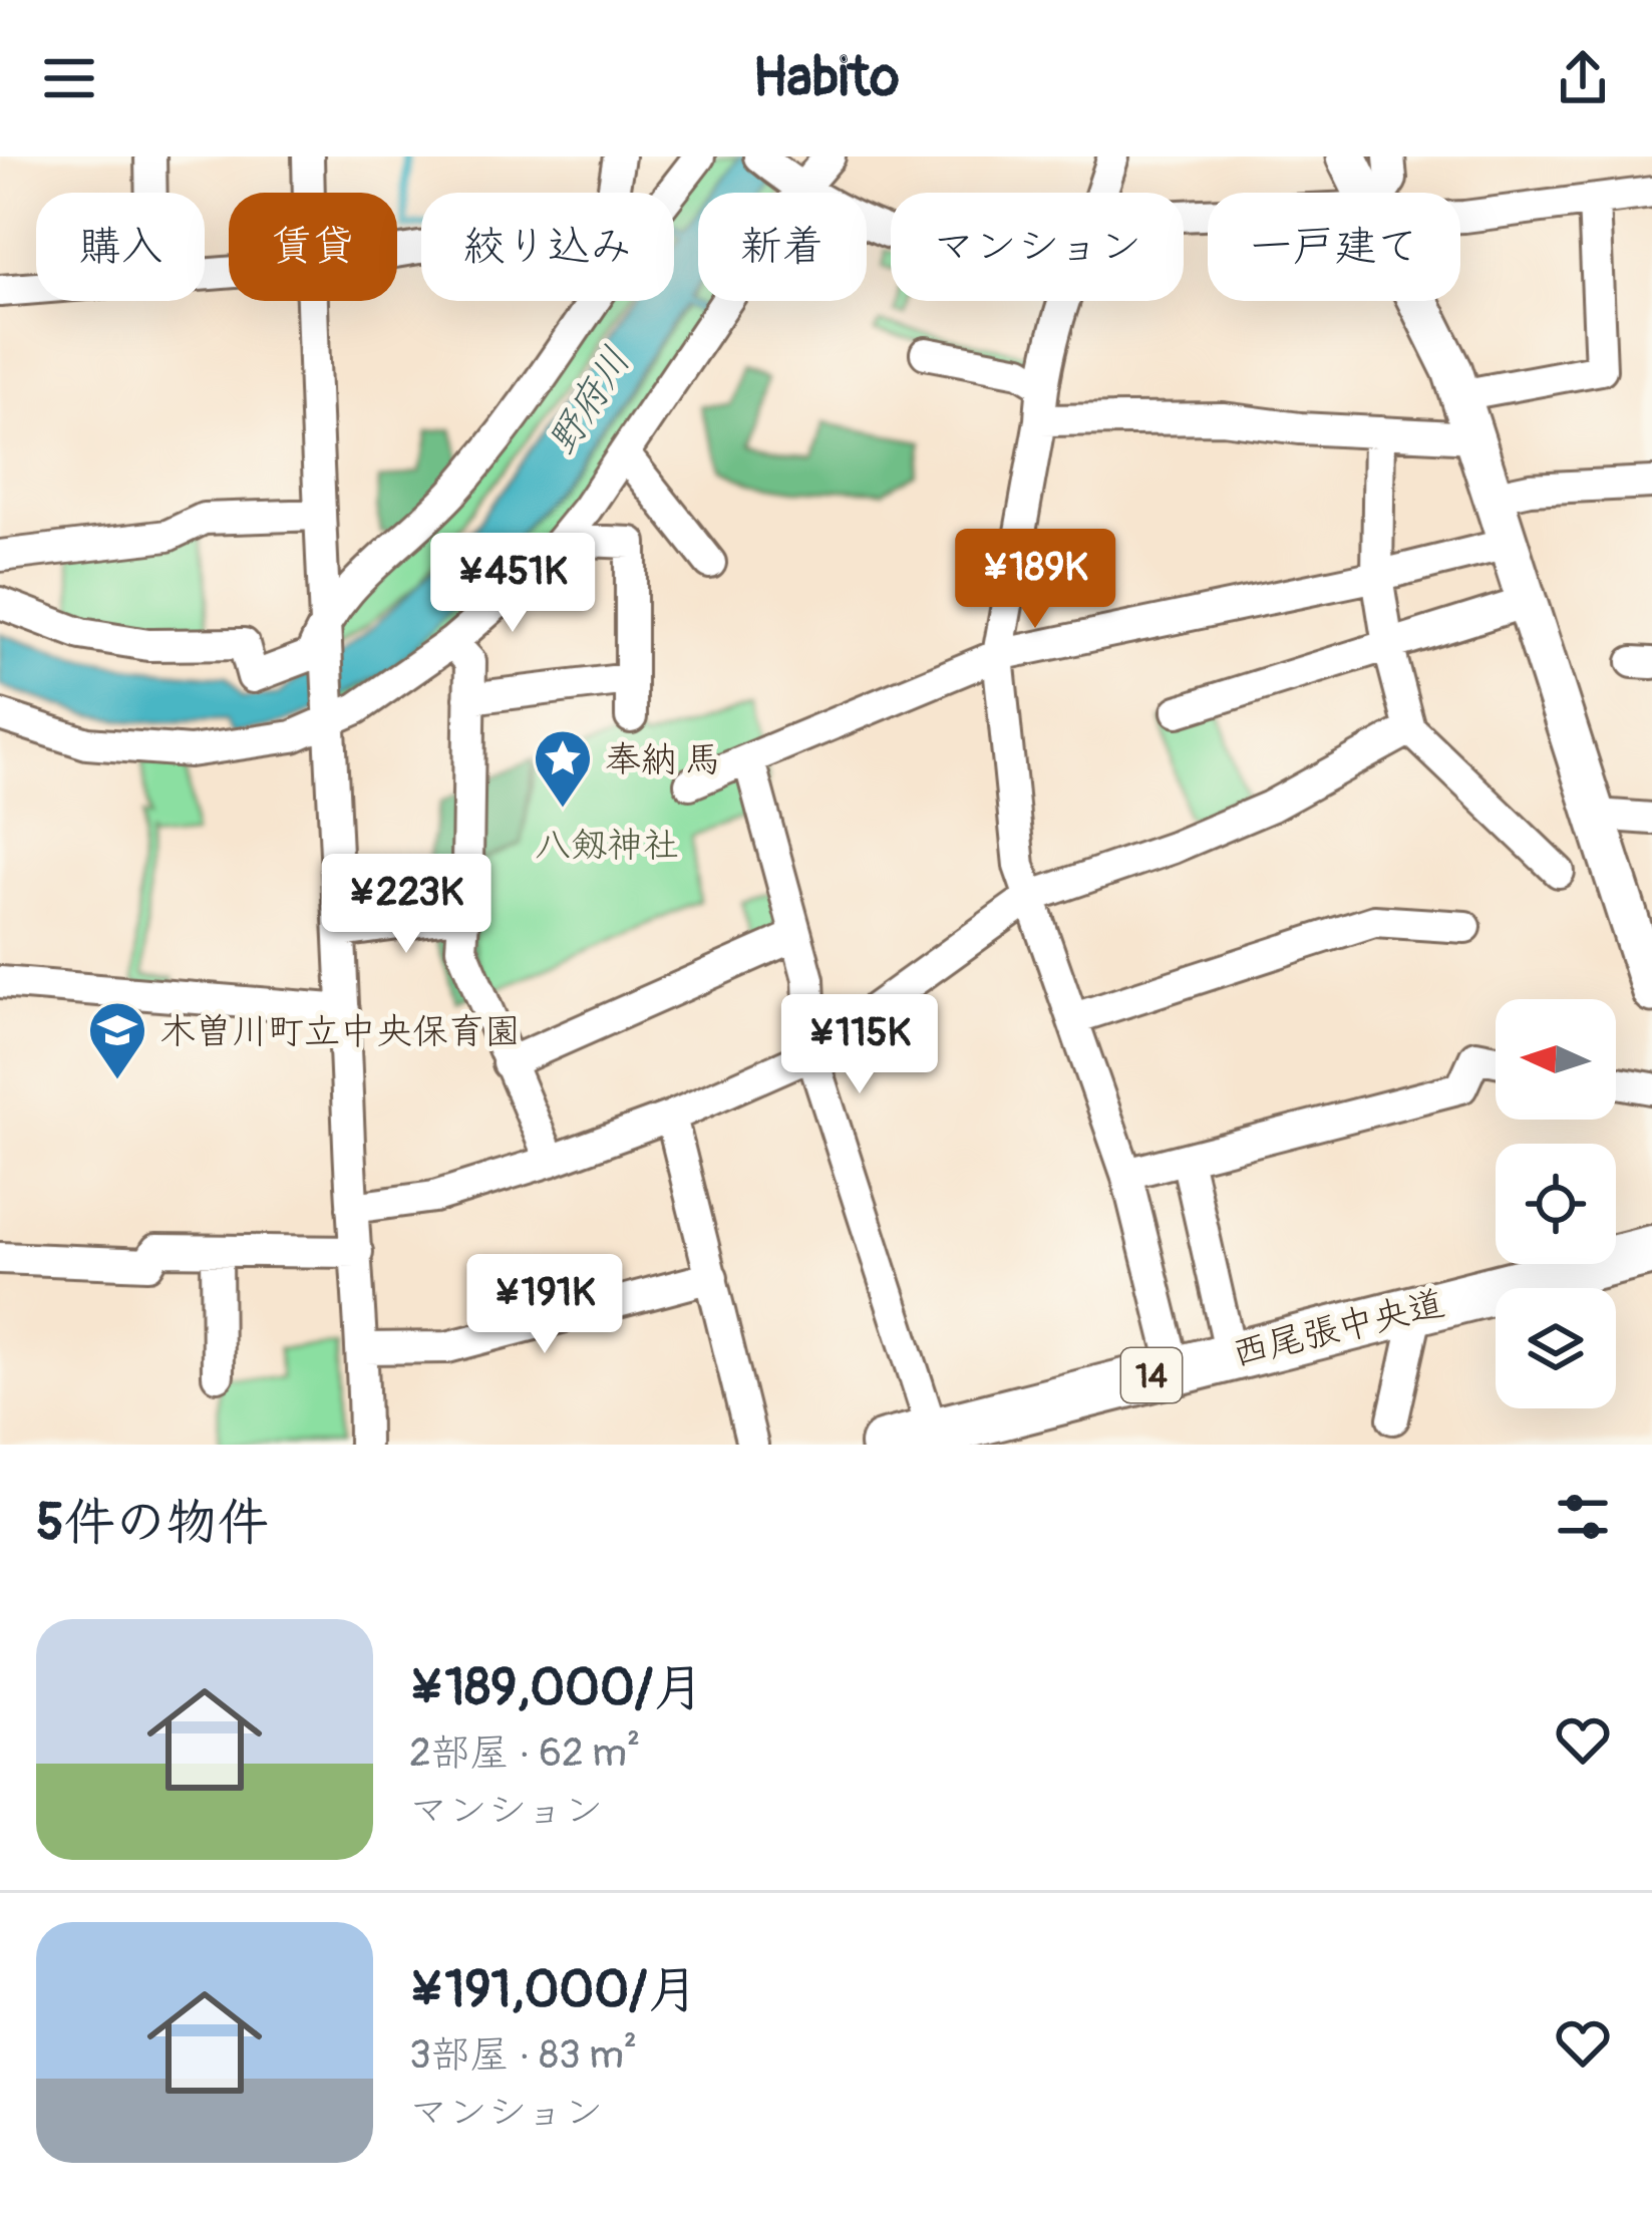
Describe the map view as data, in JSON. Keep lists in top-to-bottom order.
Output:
{
  "streets": {
    "main road": ["西尾張中央道", "14"]
  },
  "water": ["野府川"],
  "parks": ["八剱神社"],
  "places": {
    "place": ["奉納 馬"],
    "school or university": ["木曽川町立中央保育園"]
  },
  "north": "left",
  "page": {
    "header": "Habito",
    "chip": [
      "購入",
      "賃貸",
      "絞り込み",
      "新着",
      "マンション",
      "一戸建て"
    ],
    "price": [
      "¥189K",
      "¥451K",
      "¥223K",
      "¥115K",
      "¥191K"
    ],
    "heading": "5件の物件",
    "list": [
      {
        "name": "¥189,000/月",
        "note": "2部屋 · 62 m² · マンション"
      },
      {
        "name": "¥191,000/月",
        "note": "3部屋 · 83 m² · マンション"
      }
    ]
  }
}
